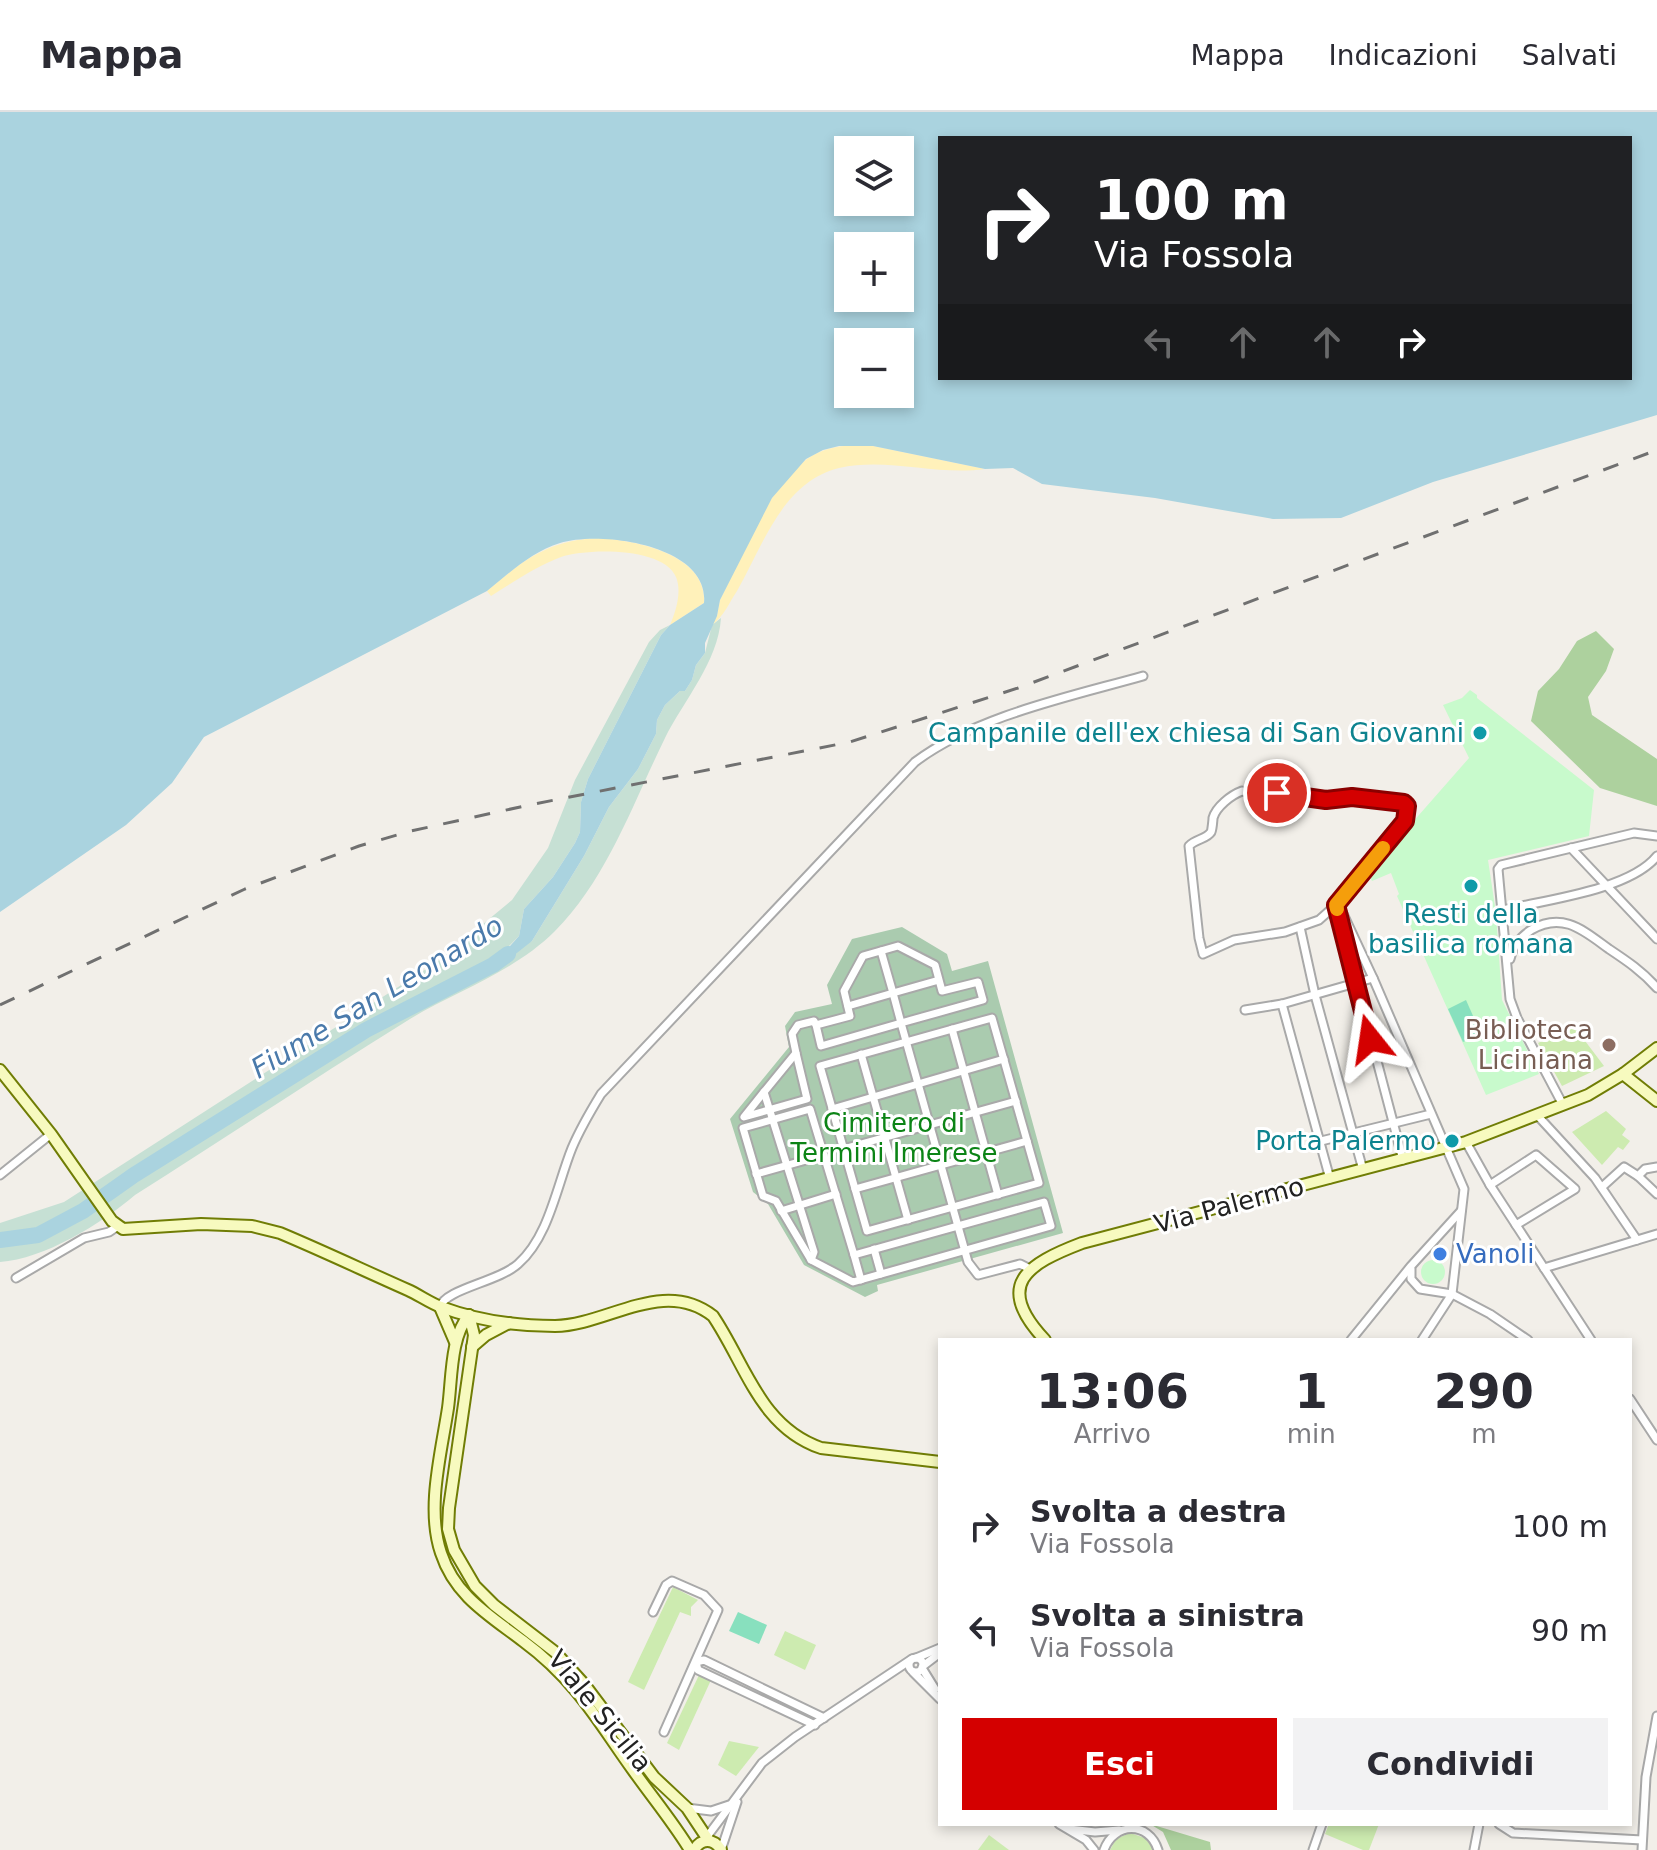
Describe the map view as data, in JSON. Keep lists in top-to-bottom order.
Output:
{
  "streets": {
    "main road": ["Via Palermo", "Viale Sicilia"]
  },
  "water": ["Fiume San Leonardo"],
  "parks": ["Cimitero di Termini Imerese"],
  "places": [
    "Campanile dell'ex chiesa di San Giovanni",
    "Resti della basilica romana",
    "Biblioteca Liciniana",
    "Porta Palermo",
    "Vanoli"
  ],
  "page": {
    "header": "Mappa",
    "nav": ["Mappa", "Indicazioni", "Salvati"],
    "map_buttons": ["+", "−"],
    "turn": ["100 m", "Via Fossola"],
    "eta": [
      "13:06",
      "Arrivo",
      "1",
      "min",
      "290",
      "m"
    ],
    "list": [
      {
        "name": "Svolta a destra",
        "note": "Via Fossola",
        "value": "100 m"
      },
      {
        "name": "Svolta a sinistra",
        "note": "Via Fossola",
        "value": "90 m"
      }
    ],
    "buttons": ["Esci", "Condividi"]
  }
}
